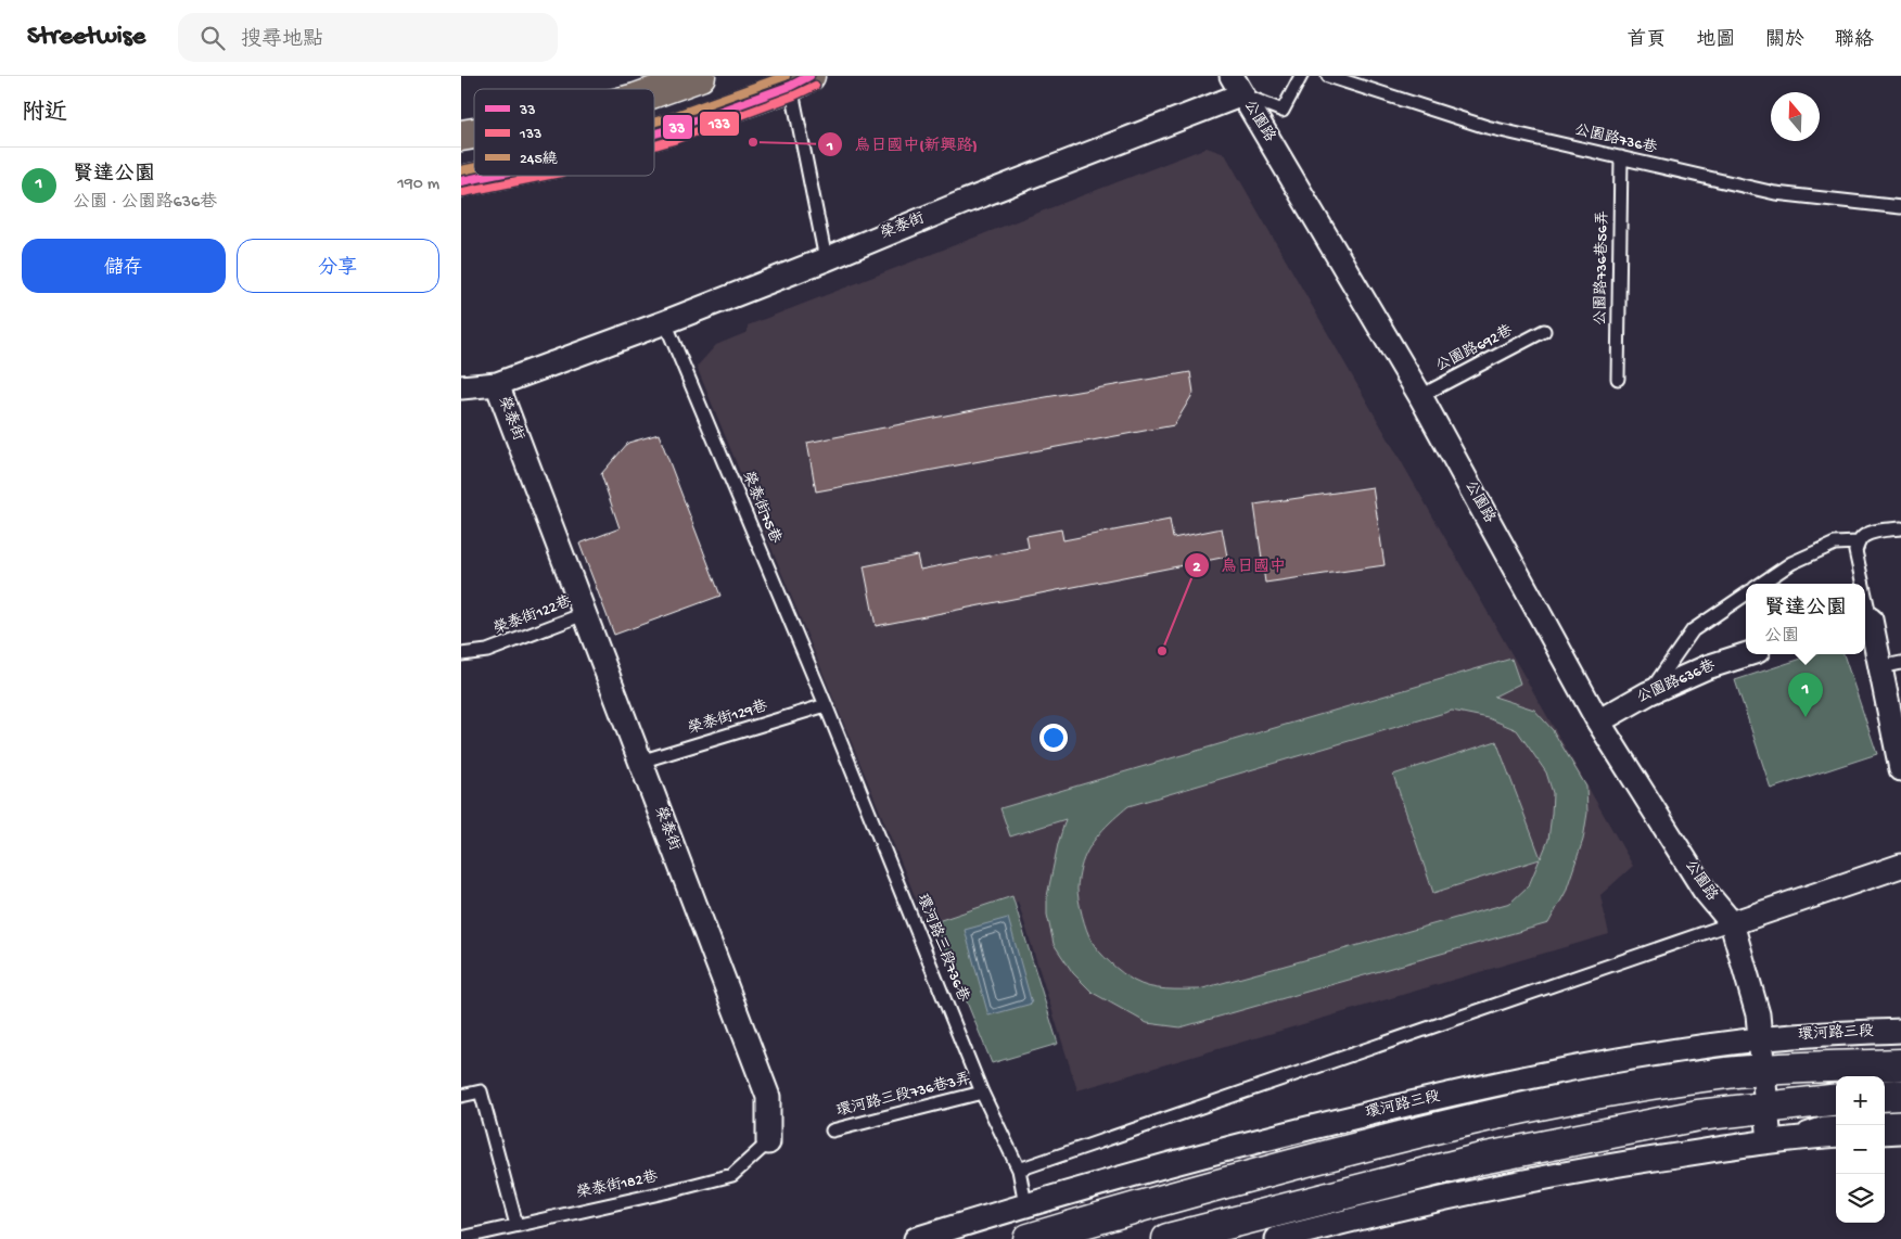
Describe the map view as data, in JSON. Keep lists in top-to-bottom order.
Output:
{
  "streets": {
    "street": [
      "公園路",
      "榮泰街",
      "公園路636巷",
      "環河路三段"
    ],
    "lane": [
      "公園路736巷",
      "公園路736巷56弄",
      "公園路692巷",
      "榮泰街75巷",
      "榮泰街122巷",
      "榮泰街129巷",
      "環河路三段736巷",
      "環河路三段736巷3弄",
      "榮泰街182巷"
    ]
  },
  "crossings": [
    ["公園路", "榮泰街"],
    ["公園路", "公園路692巷"],
    ["公園路", "公園路636巷"],
    ["公園路", "環河路三段"],
    ["公園路736巷", "公園路736巷56弄"],
    ["榮泰街", "榮泰街75巷"],
    ["榮泰街", "榮泰街122巷"],
    ["榮泰街", "榮泰街129巷"],
    ["榮泰街", "榮泰街182巷"],
    ["榮泰街75巷", "榮泰街129巷"],
    ["榮泰街75巷", "環河路三段736巷"],
    ["榮泰街129巷", "環河路三段736巷"],
    ["環河路三段736巷", "環河路三段"],
    ["環河路三段736巷", "環河路三段736巷3弄"]
  ],
  "places": ["烏日國中(新興路)", "烏日國中"],
  "lines": ["transit line 33", "transit line 245繞", "transit line 133"],
  "legend": ["33", "133", "245繞"],
  "north": "top",
  "page": {
    "header": "Streetwise",
    "search": "搜尋地點",
    "nav": [
      "首頁",
      "地圖",
      "關於",
      "聯絡"
    ],
    "heading": "附近",
    "list": [
      {
        "mark": "1",
        "name": "賢達公園",
        "note": "公園 · 公園路636巷",
        "value": "190 m"
      }
    ],
    "buttons": ["儲存", "分享"],
    "popup": ["賢達公園", "公園"],
    "pins": "1",
    "map_buttons": ["+", "−"]
  }
}
